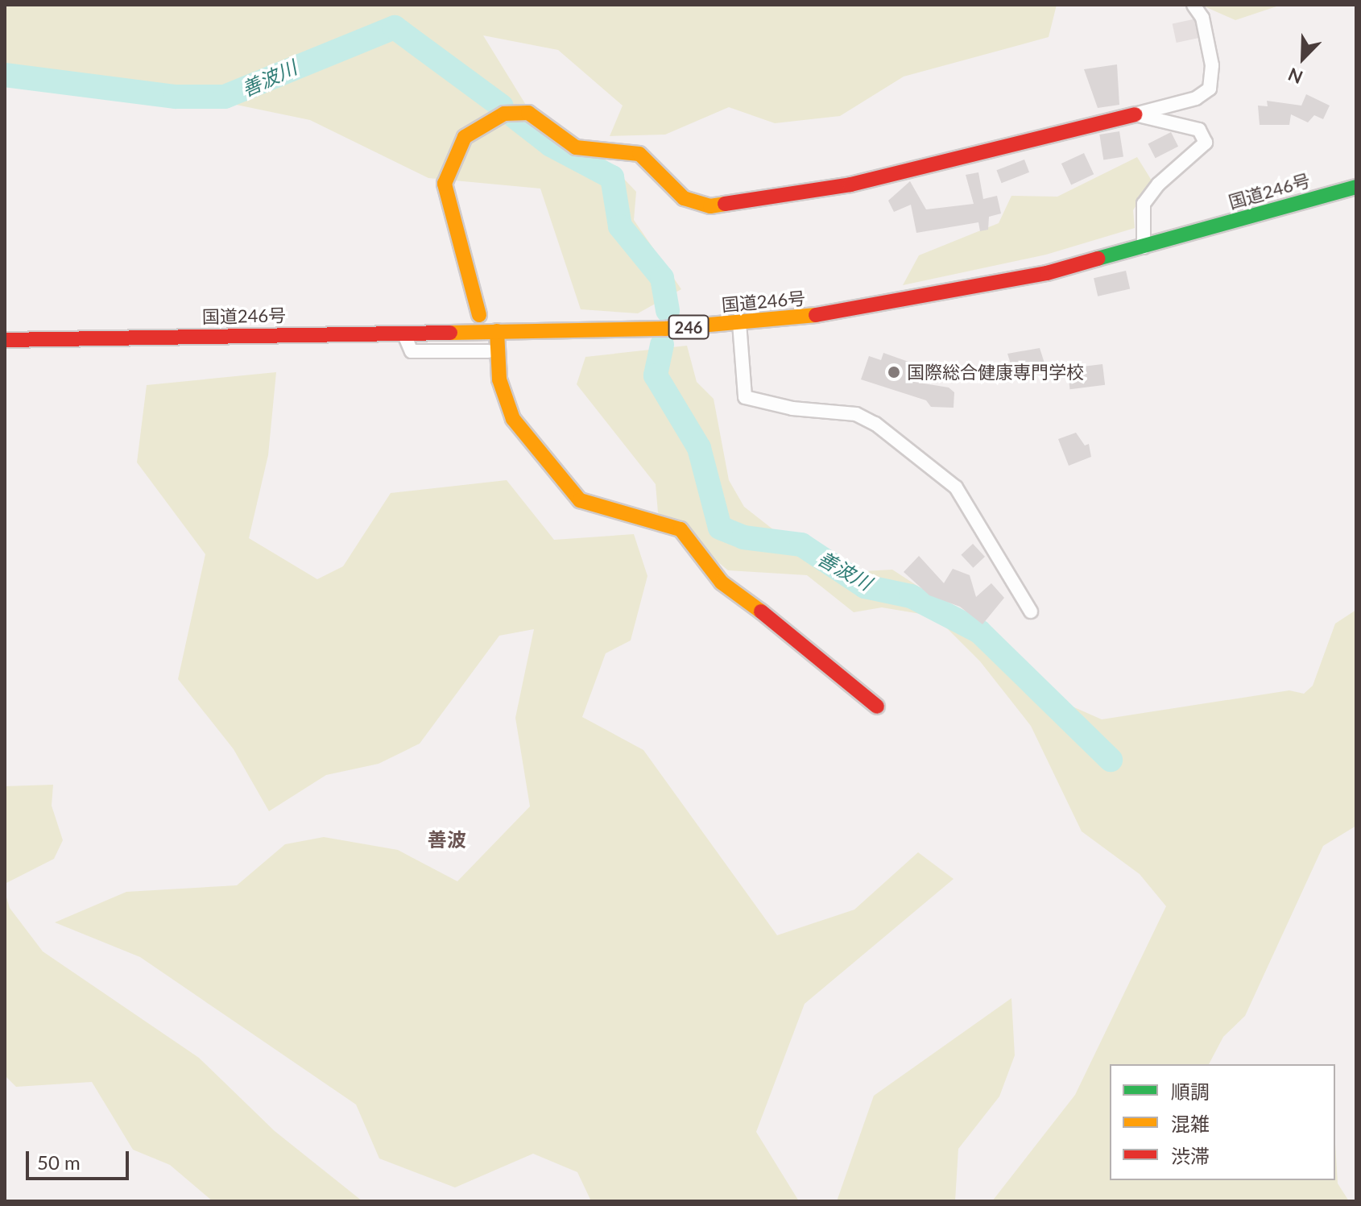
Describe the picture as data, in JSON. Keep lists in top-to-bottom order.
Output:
{
  "streets": {
    "main road": ["国道246号", "246"]
  },
  "districts": ["善波"],
  "water": ["善波川"],
  "places": ["国際総合健康専門学校"],
  "legend": ["順調", "混雑", "渋滞"],
  "scale_bar": "50 m",
  "north": "bottom left"
}
